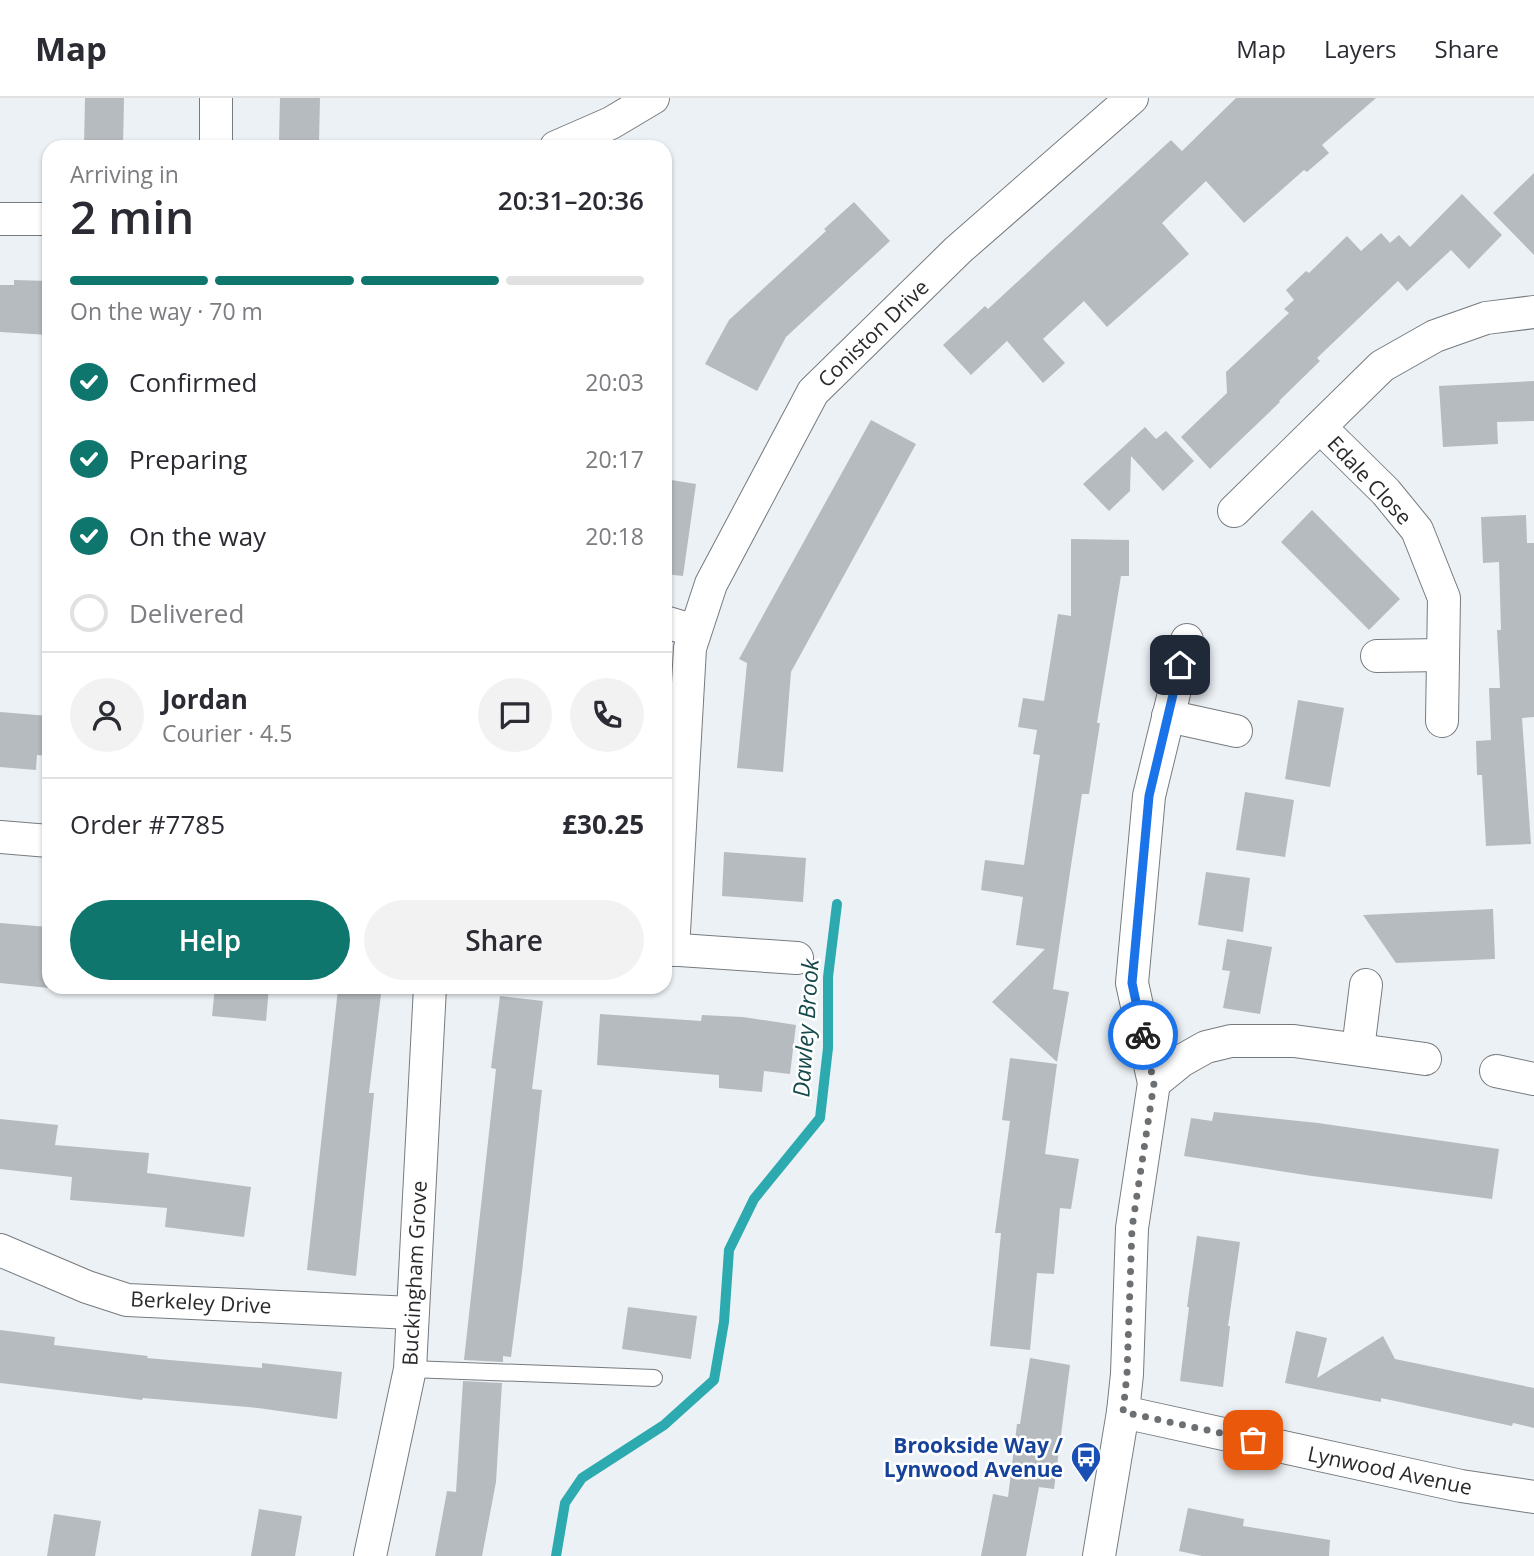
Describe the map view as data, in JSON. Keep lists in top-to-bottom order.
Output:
{
  "streets": {
    "street": [
      "Coniston Drive",
      "Edale Close",
      "Buckingham Grove",
      "Berkeley Drive",
      "Lynwood Avenue"
    ]
  },
  "crossings": [
    ["Buckingham Grove", "Berkeley Drive"]
  ],
  "water": ["Dawley Brook"],
  "places": {
    "bus stop": ["Brookside Way / Lynwood Avenue"]
  },
  "page": {
    "header": "Map",
    "nav": ["Map", "Layers", "Share"],
    "heading": ["2 min", "Arriving in", "20:31–20:36"],
    "panel": [
      "Jordan",
      "Courier · 4.5",
      "Order #7785",
      "£30.25"
    ],
    "bar": "On the way · 70 m",
    "list": [
      ["Confirmed", "20:03"],
      ["Preparing", "20:17"],
      ["On the way", "20:18"],
      "Delivered"
    ],
    "buttons": ["Help", "Share"]
  }
}
